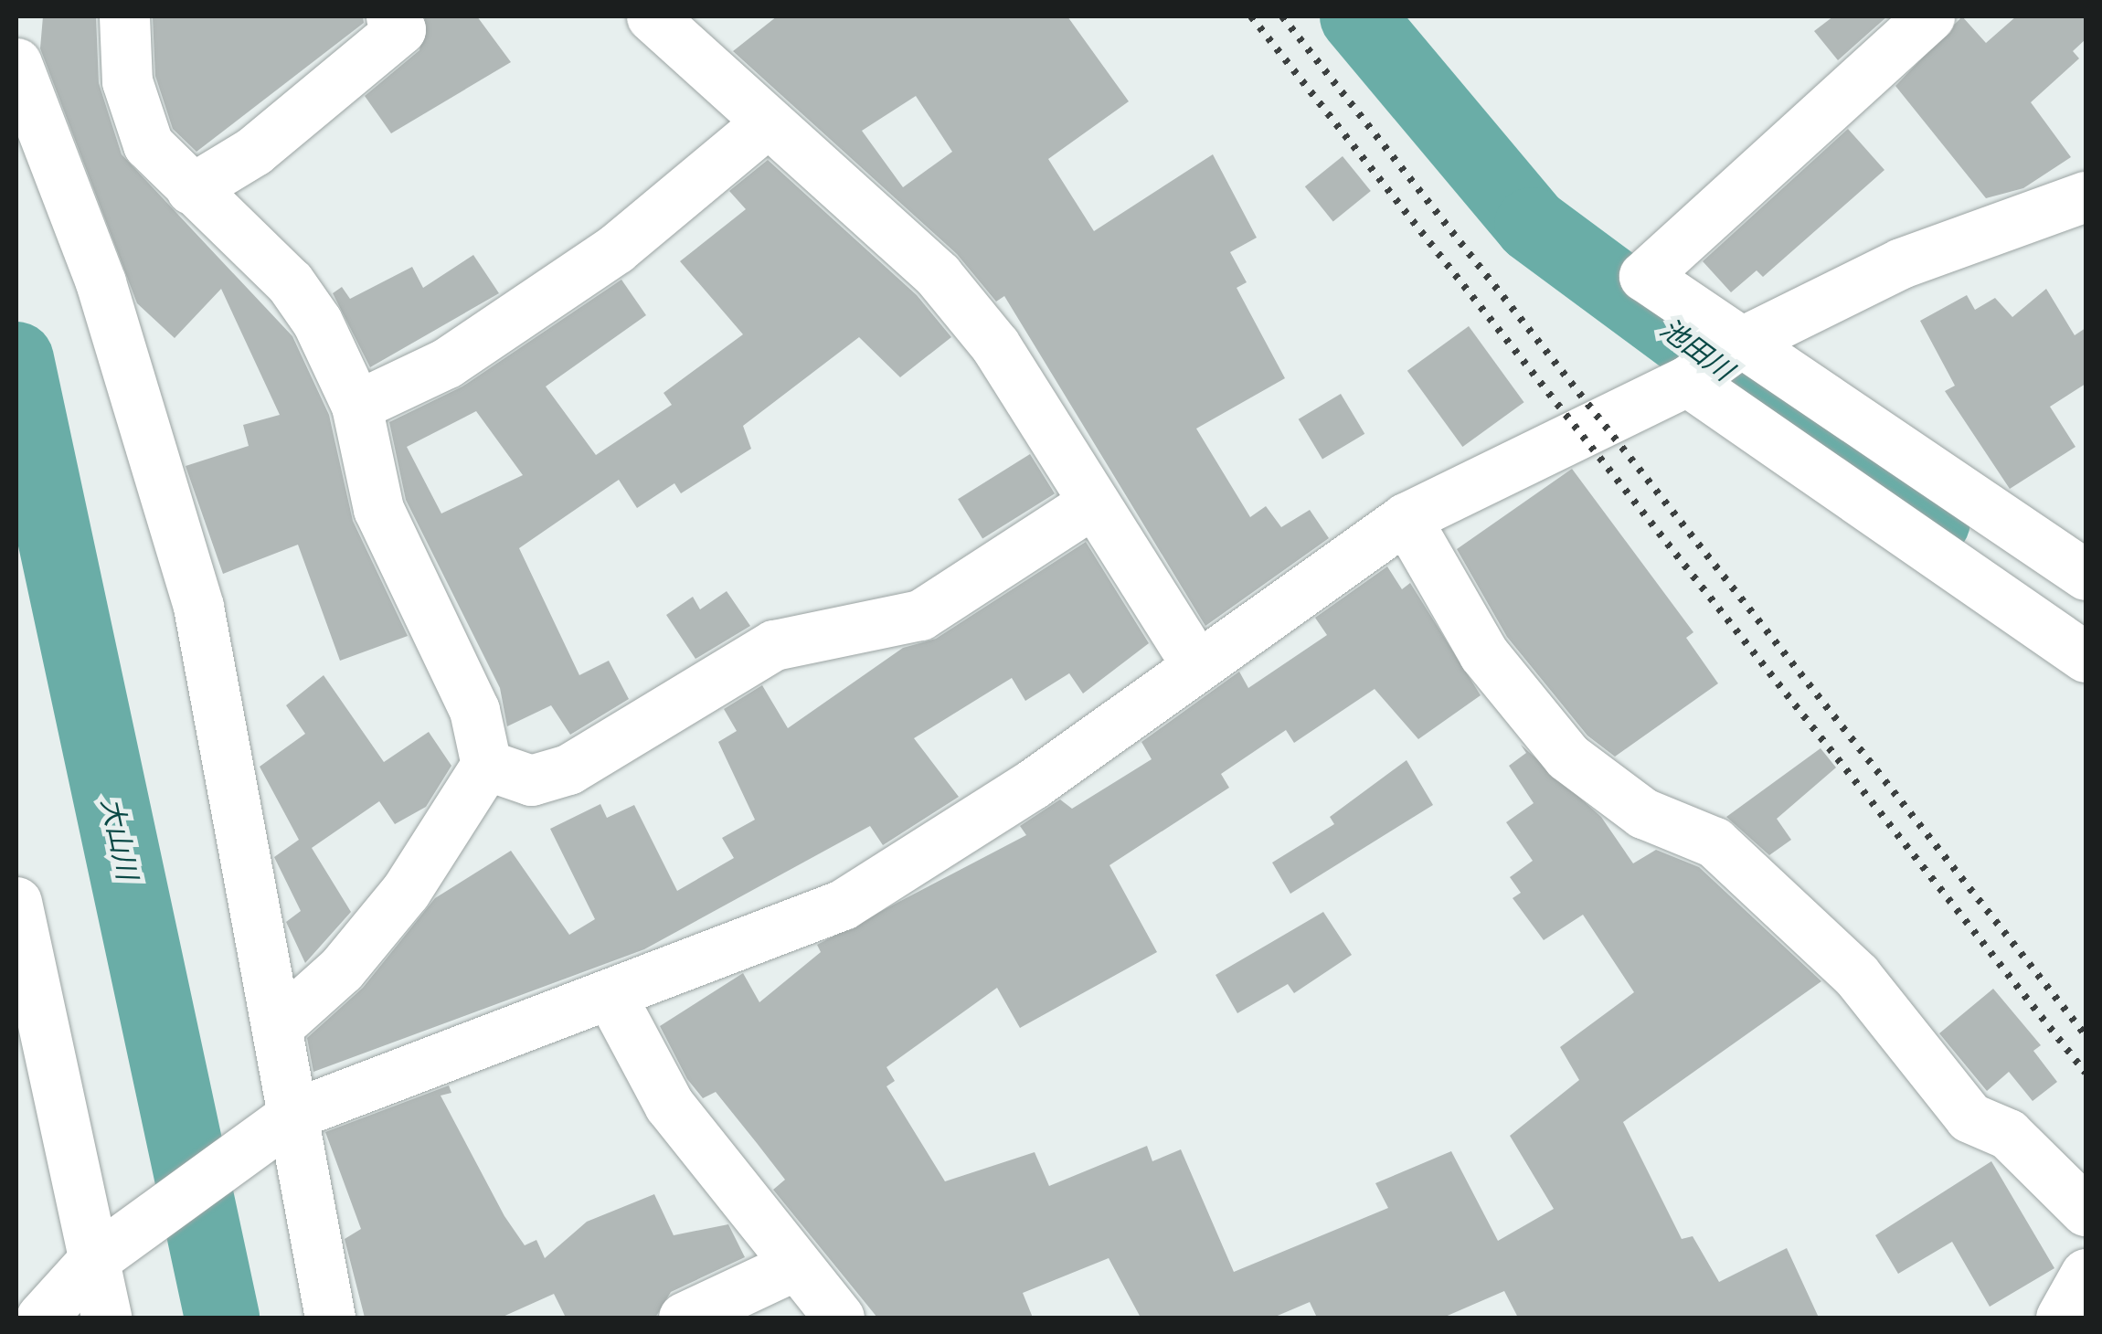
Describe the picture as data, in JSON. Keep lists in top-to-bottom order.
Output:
{
  "water": ["池田川", "大山川"]
}
